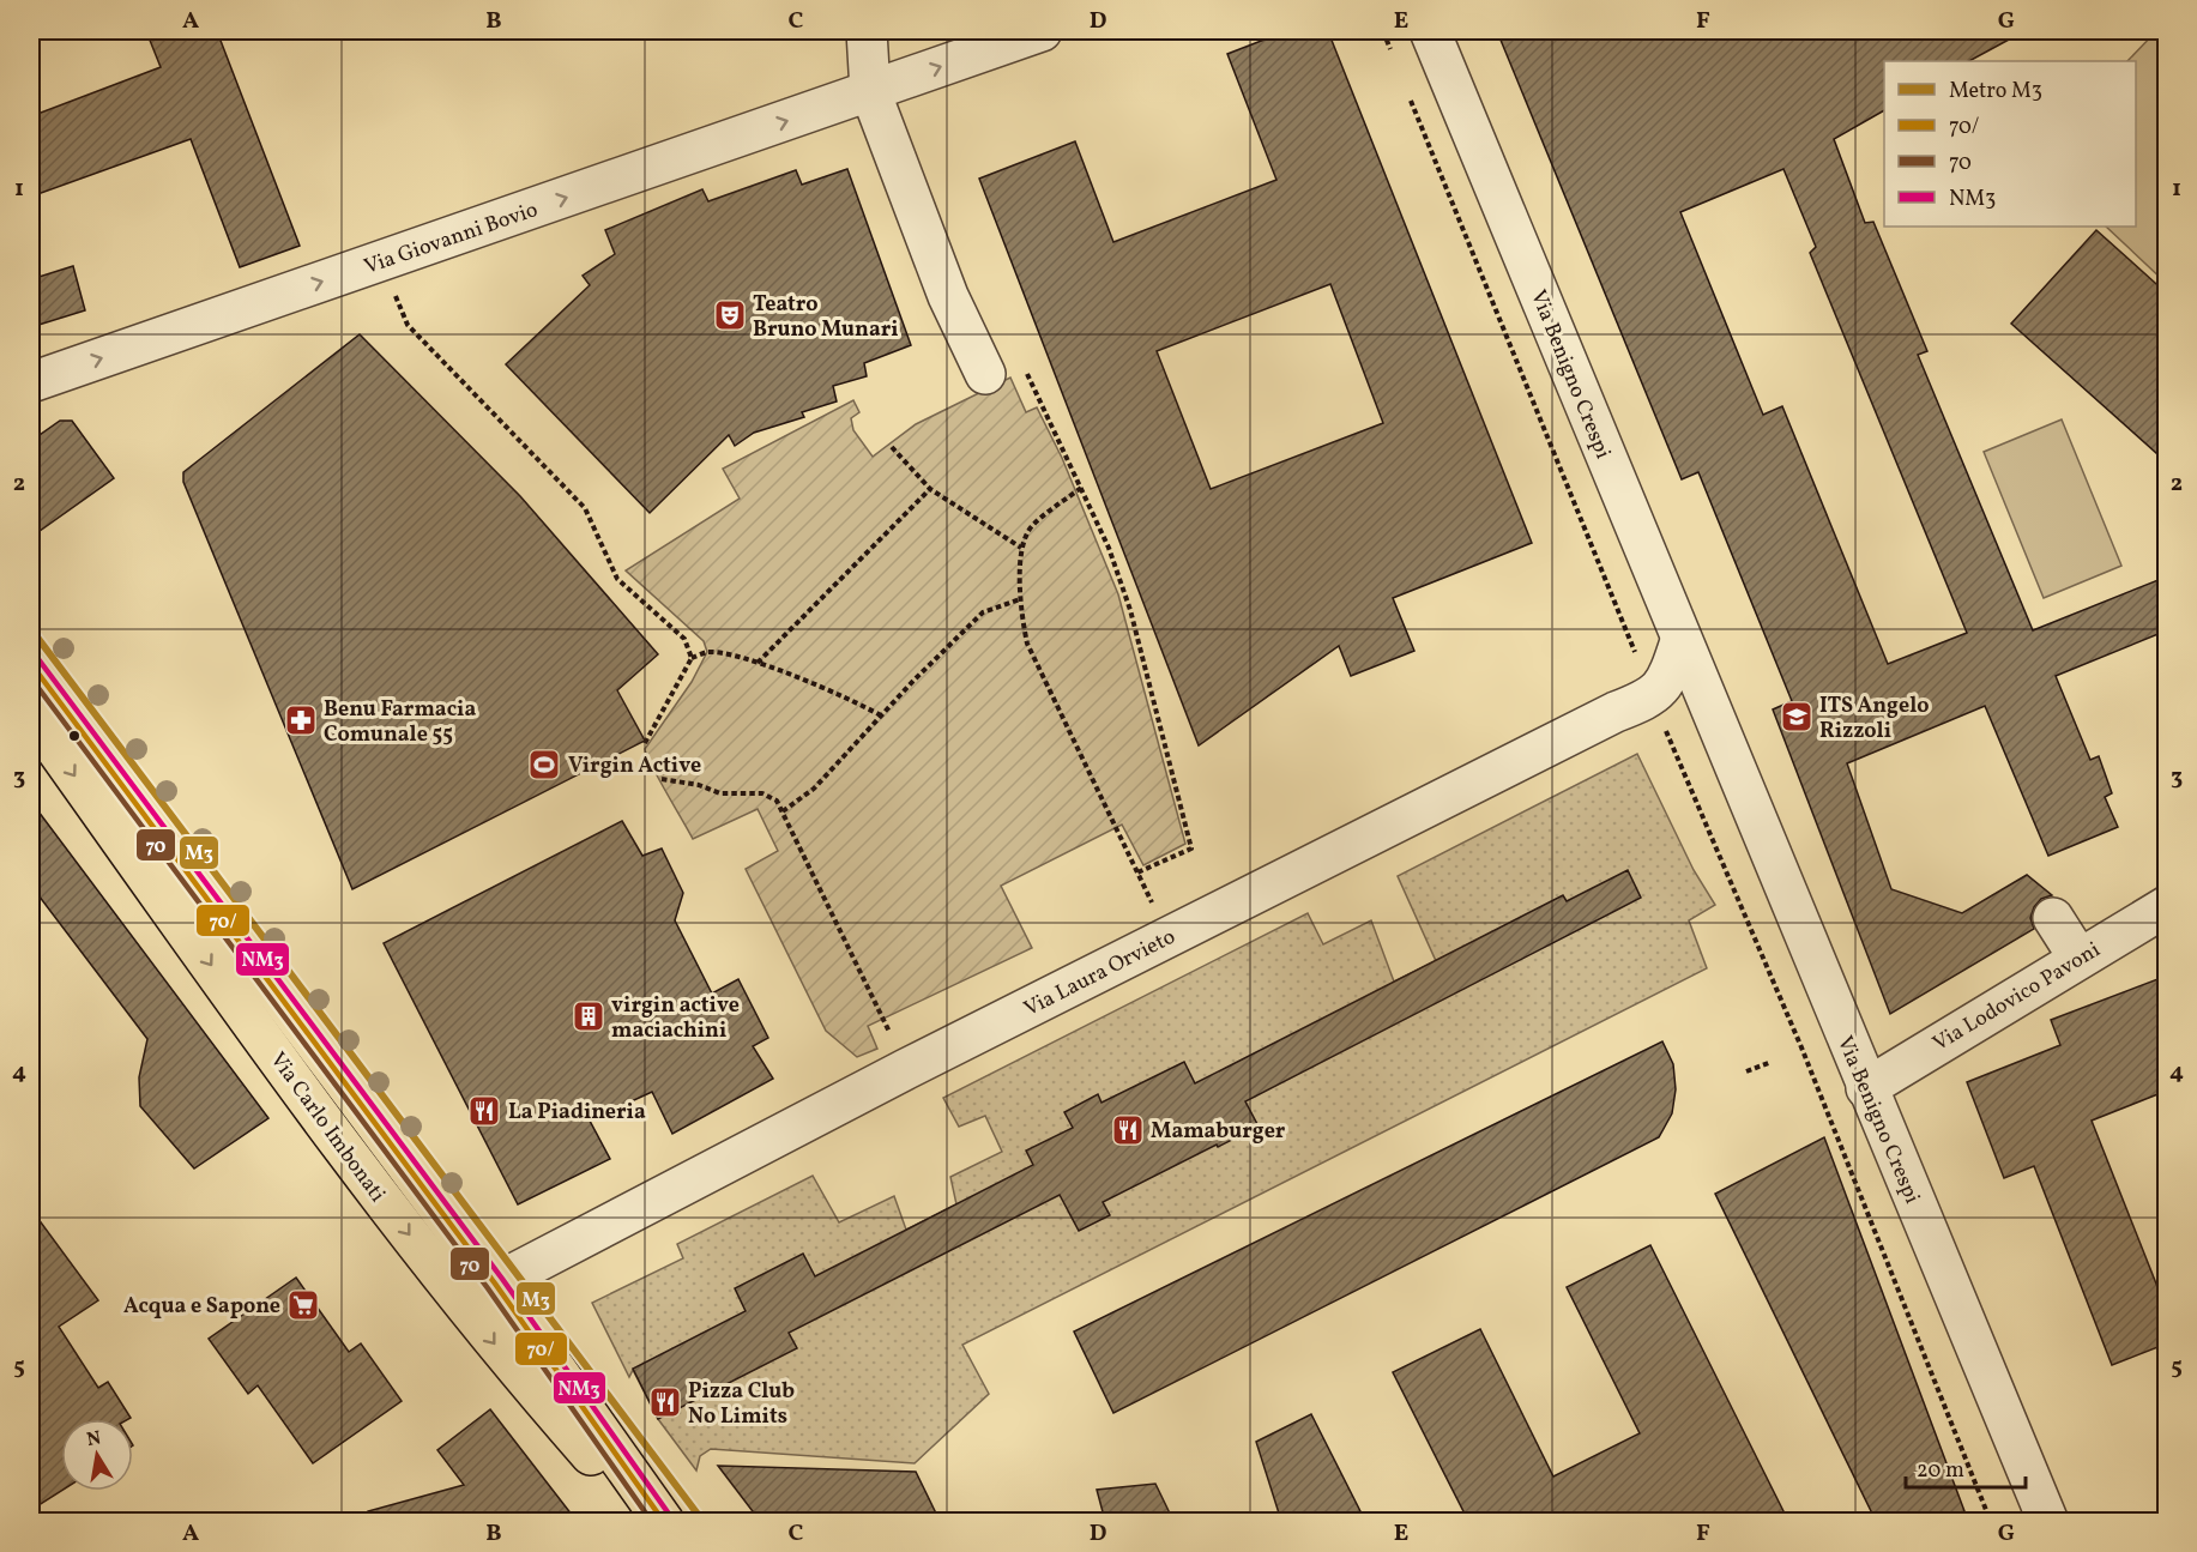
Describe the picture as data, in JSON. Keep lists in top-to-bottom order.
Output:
{
  "streets": {
    "main road": ["Via Carlo Imbonati"],
    "street": [
      "Via Giovanni Bovio",
      "Via Benigno Crespi",
      "Via Laura Orvieto",
      "Via Lodovico Pavoni"
    ]
  },
  "crossings": [
    ["Via Benigno Crespi", "Via Lodovico Pavoni"],
    ["Via Laura Orvieto", "Via Carlo Imbonati"]
  ],
  "one_way": ["Via Giovanni Bovio"],
  "places": {
    "theatre": ["Teatro Bruno Munari"],
    "school or university": ["ITS Angelo Rizzoli"],
    "pharmacy": ["Benu Farmacia Comunale 55"],
    "sports": ["Virgin Active"],
    "building": ["virgin active maciachini"],
    "restaurant": ["La Piadineria", "Mamaburger", "Pizza Club No Limits"],
    "supermarket": ["Acqua e Sapone"]
  },
  "lines": [
    "metro line M3",
    "transit line NM3",
    "transit line 70/",
    "transit line 70"
  ],
  "legend": [
    "Metro M3",
    "70/",
    "70",
    "NM3"
  ],
  "scale_bar": "20 m",
  "north": "top",
  "grid": {
    "columns": [
      "A",
      "B",
      "C",
      "D",
      "E",
      "F",
      "G"
    ],
    "rows": [
      "1",
      "2",
      "3",
      "4",
      "5"
    ]
  }
}
